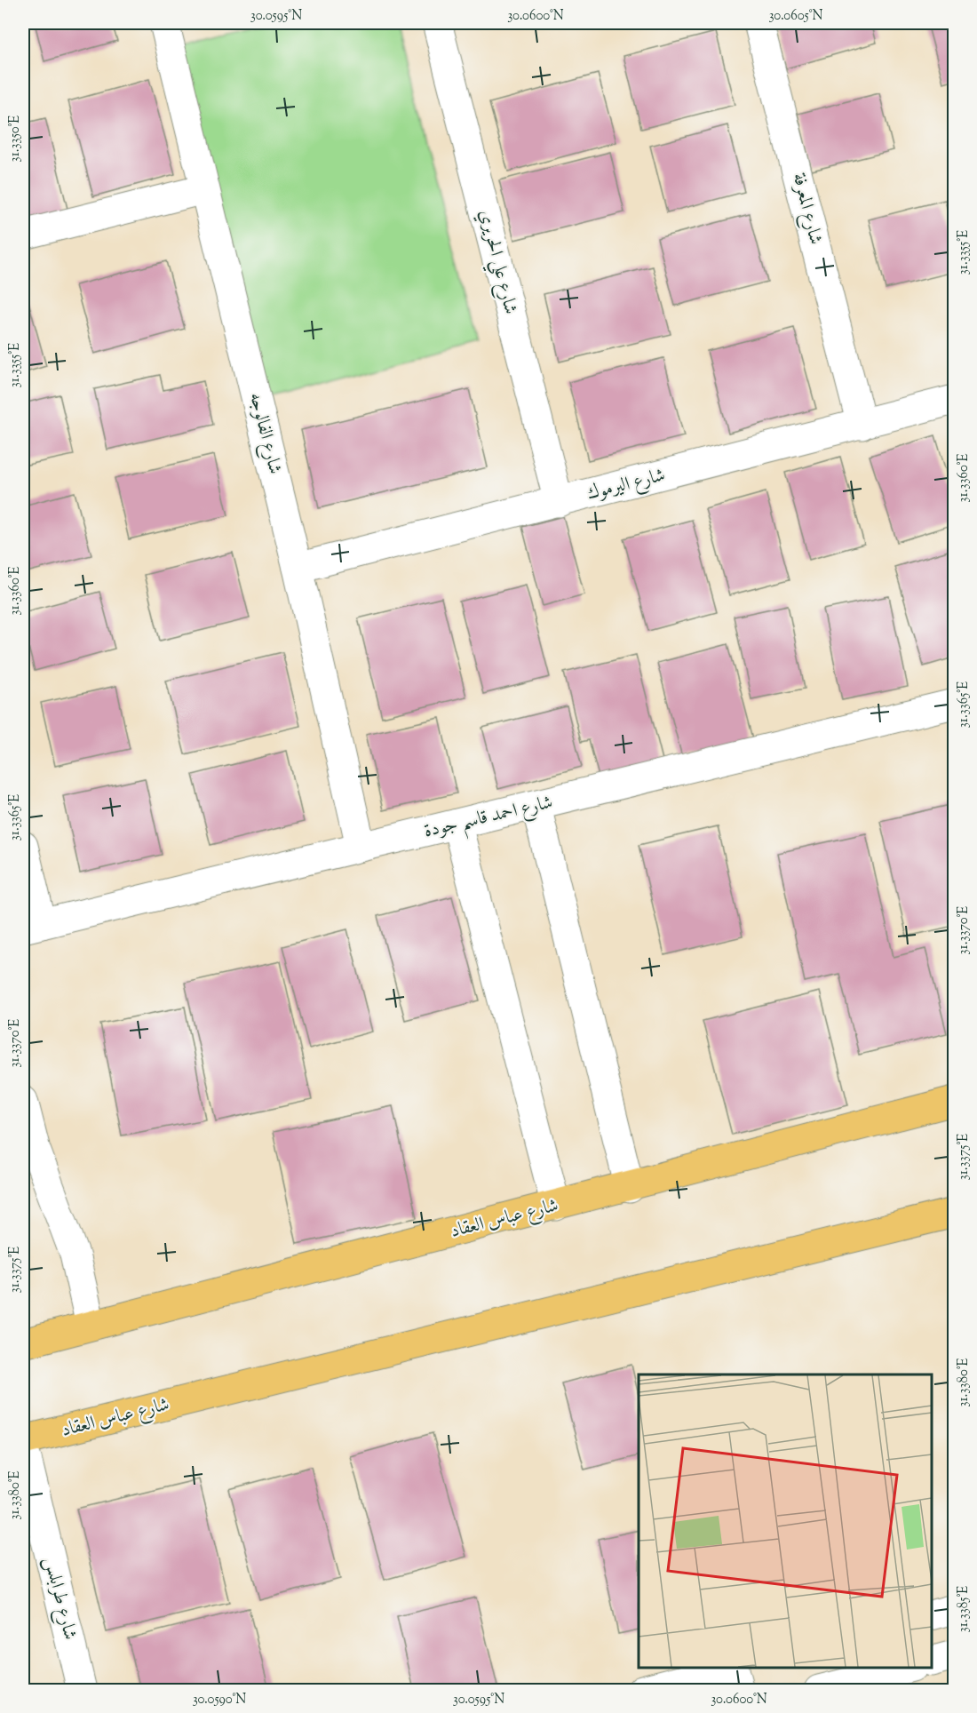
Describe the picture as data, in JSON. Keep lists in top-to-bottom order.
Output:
{
  "streets": {
    "main road": ["شارع عباس العقاد"],
    "street": [
      "شارع المعرفة",
      "شارع علي الحريري",
      "شارع الفالوجه",
      "شارع اليرموك",
      "شارع احمد قاسم جودة",
      "شارع طرابلس"
    ]
  },
  "crossings": [
    ["شارع المعرفة", "شارع اليرموك"],
    ["شارع علي الحريري", "شارع اليرموك"],
    ["شارع الفالوجه", "شارع اليرموك"],
    ["شارع الفالوجه", "شارع احمد قاسم جودة"],
    ["شارع عباس العقاد", "شارع طرابلس"]
  ],
  "coordinates": [
    "30.0595°N",
    "30.0600°N",
    "30.0605°N",
    "31.3350°E",
    "31.3355°E",
    "31.3360°E",
    "31.3365°E",
    "31.3370°E",
    "31.3375°E",
    "31.3380°E",
    "31.3385°E",
    "30.0590°N"
  ]
}
